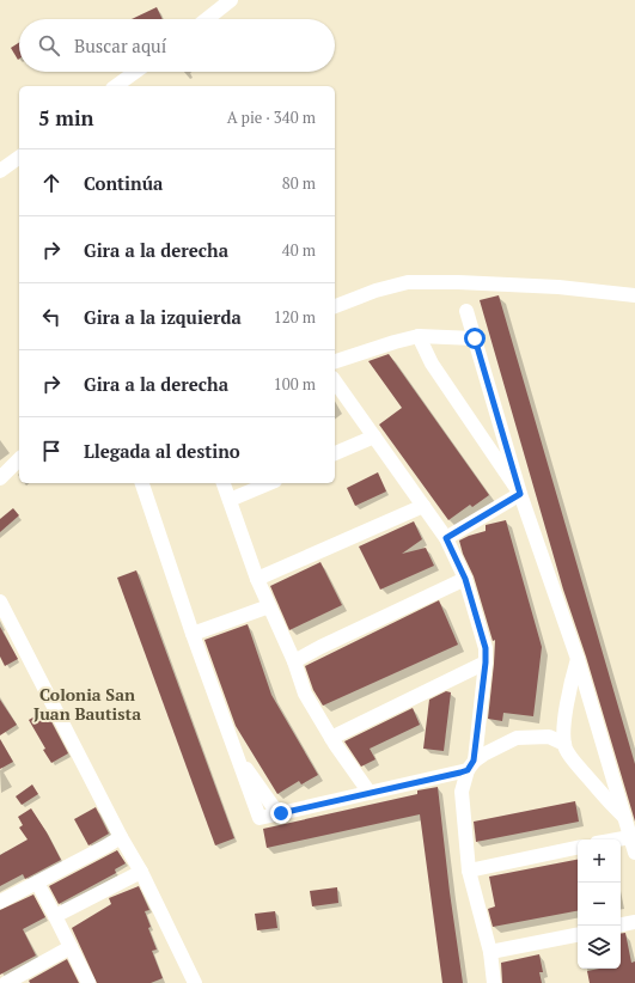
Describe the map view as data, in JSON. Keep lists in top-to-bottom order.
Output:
{
  "districts": ["Colonia San Juan Bautista"],
  "page": {
    "search": "Buscar aquí",
    "heading": ["5 min", "A pie · 340 m"],
    "list": [
      ["Continúa", "80 m"],
      ["Gira a la derecha", "40 m"],
      ["Gira a la izquierda", "120 m"],
      ["Gira a la derecha", "100 m"],
      "Llegada al destino"
    ],
    "map_buttons": ["+", "−"]
  }
}
